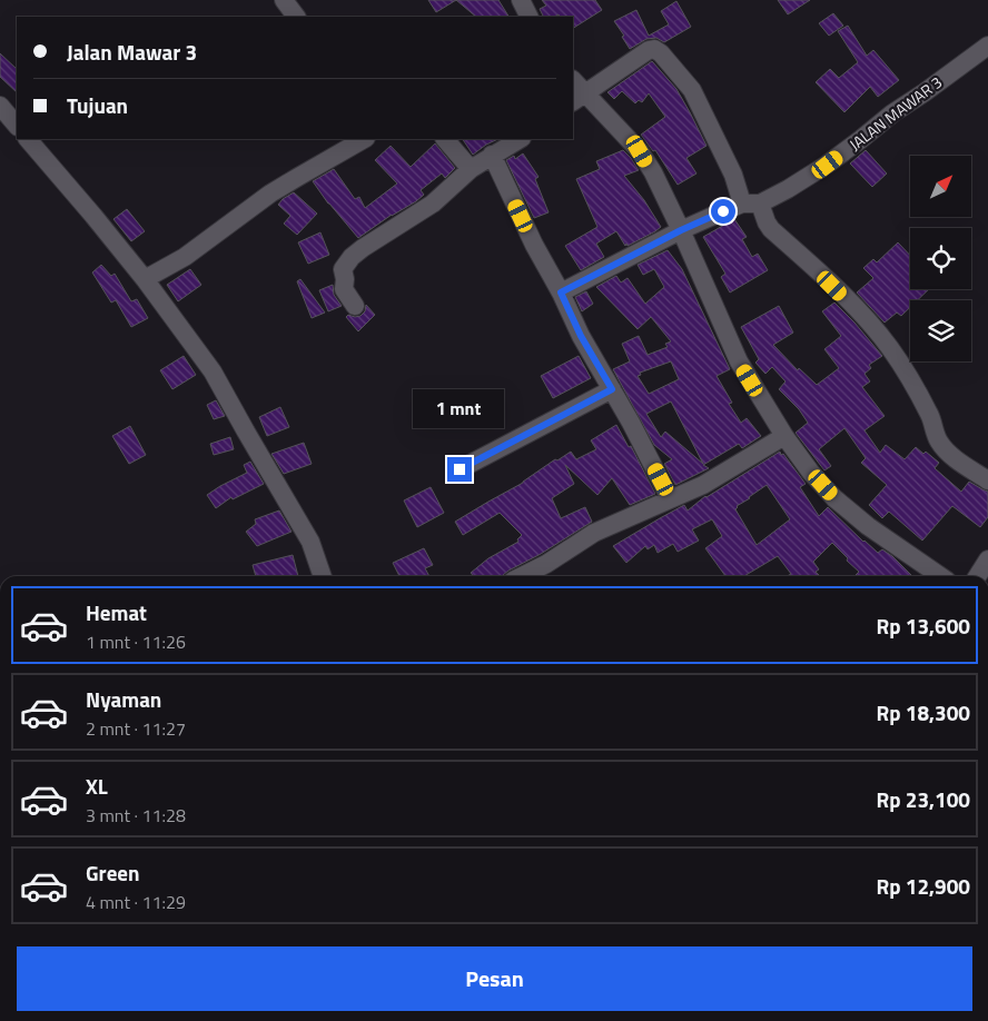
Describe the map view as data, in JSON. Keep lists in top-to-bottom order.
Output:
{
  "streets": {
    "street": ["JALAN MAWAR 3"]
  },
  "north": "top right",
  "page": {
    "banner": ["Jalan Mawar 3", "Tujuan"],
    "bubble": "1 mnt",
    "list": [
      {
        "name": "Hemat",
        "note": "1 mnt · 11:26",
        "value": "Rp 13,600"
      },
      {
        "name": "Nyaman",
        "note": "2 mnt · 11:27",
        "value": "Rp 18,300"
      },
      {
        "name": "XL",
        "note": "3 mnt · 11:28",
        "value": "Rp 23,100"
      },
      {
        "name": "Green",
        "note": "4 mnt · 11:29",
        "value": "Rp 12,900"
      }
    ],
    "buttons": "Pesan"
  }
}
